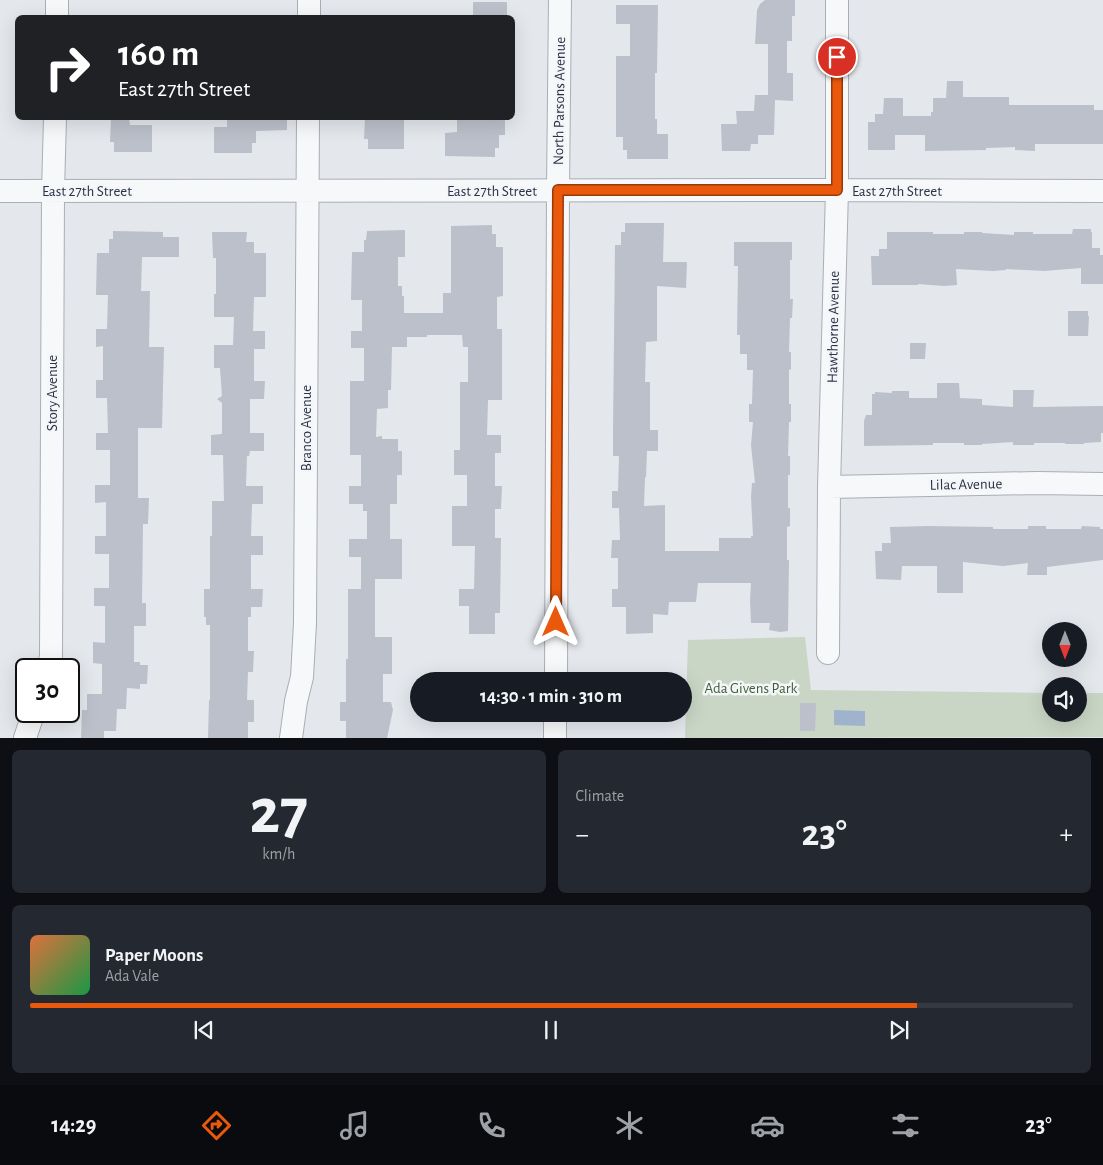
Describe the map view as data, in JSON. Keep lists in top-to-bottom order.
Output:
{
  "streets": {
    "street": [
      "North Parsons Avenue",
      "East 27th Street",
      "Hawthorne Avenue",
      "Story Avenue",
      "Branco Avenue",
      "Lilac Avenue"
    ]
  },
  "crossings": [
    ["North Parsons Avenue", "East 27th Street"],
    ["East 27th Street", "Hawthorne Avenue"],
    ["East 27th Street", "Story Avenue"],
    ["East 27th Street", "Branco Avenue"],
    ["Hawthorne Avenue", "Lilac Avenue"]
  ],
  "parks": ["Ada Givens Park"],
  "north": "bottom",
  "page": {
    "turn": ["160 m", "East 27th Street"],
    "limit": "30",
    "trip": "14:30 · 1 min · 310 m",
    "tile": [
      ["27", "km/h"],
      "Climate"
    ],
    "heat": ["−", "23°", "+"],
    "song": ["Paper Moons", "Ada Vale"],
    "tabs": ["14:29", "23°"]
  }
}
